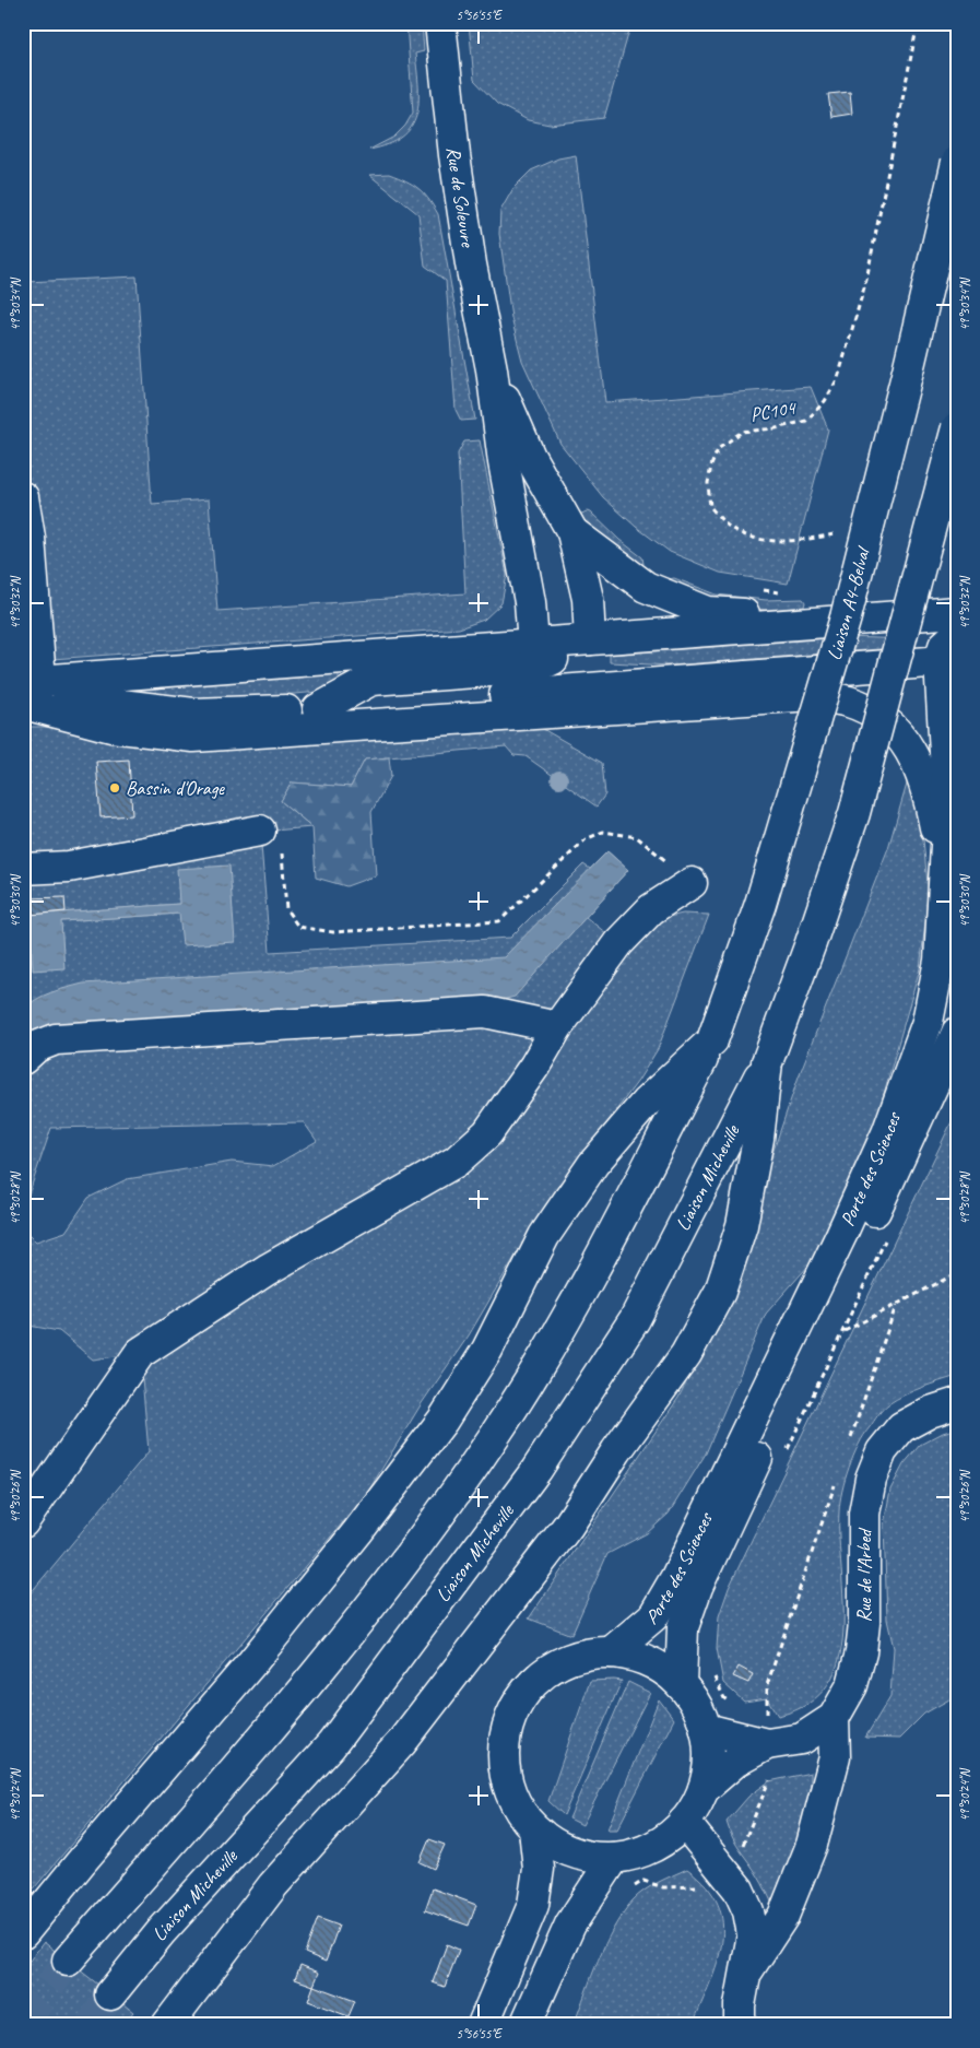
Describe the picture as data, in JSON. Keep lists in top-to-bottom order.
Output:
{
  "streets": {
    "main road": [
      "Rue de Soleuvre",
      "Liaison A4-Belval",
      "Porte des Sciences",
      "Liaison Micheville",
      "Rue de l'Arbed"
    ],
    "path": ["PC104"]
  },
  "places": ["Bassin d'Orage"],
  "coordinates": [
    "5°56'55\"E",
    "49°30'34\"N",
    "49°30'32\"N",
    "49°30'30\"N",
    "49°30'28\"N",
    "49°30'26\"N",
    "49°30'24\"N"
  ]
}
